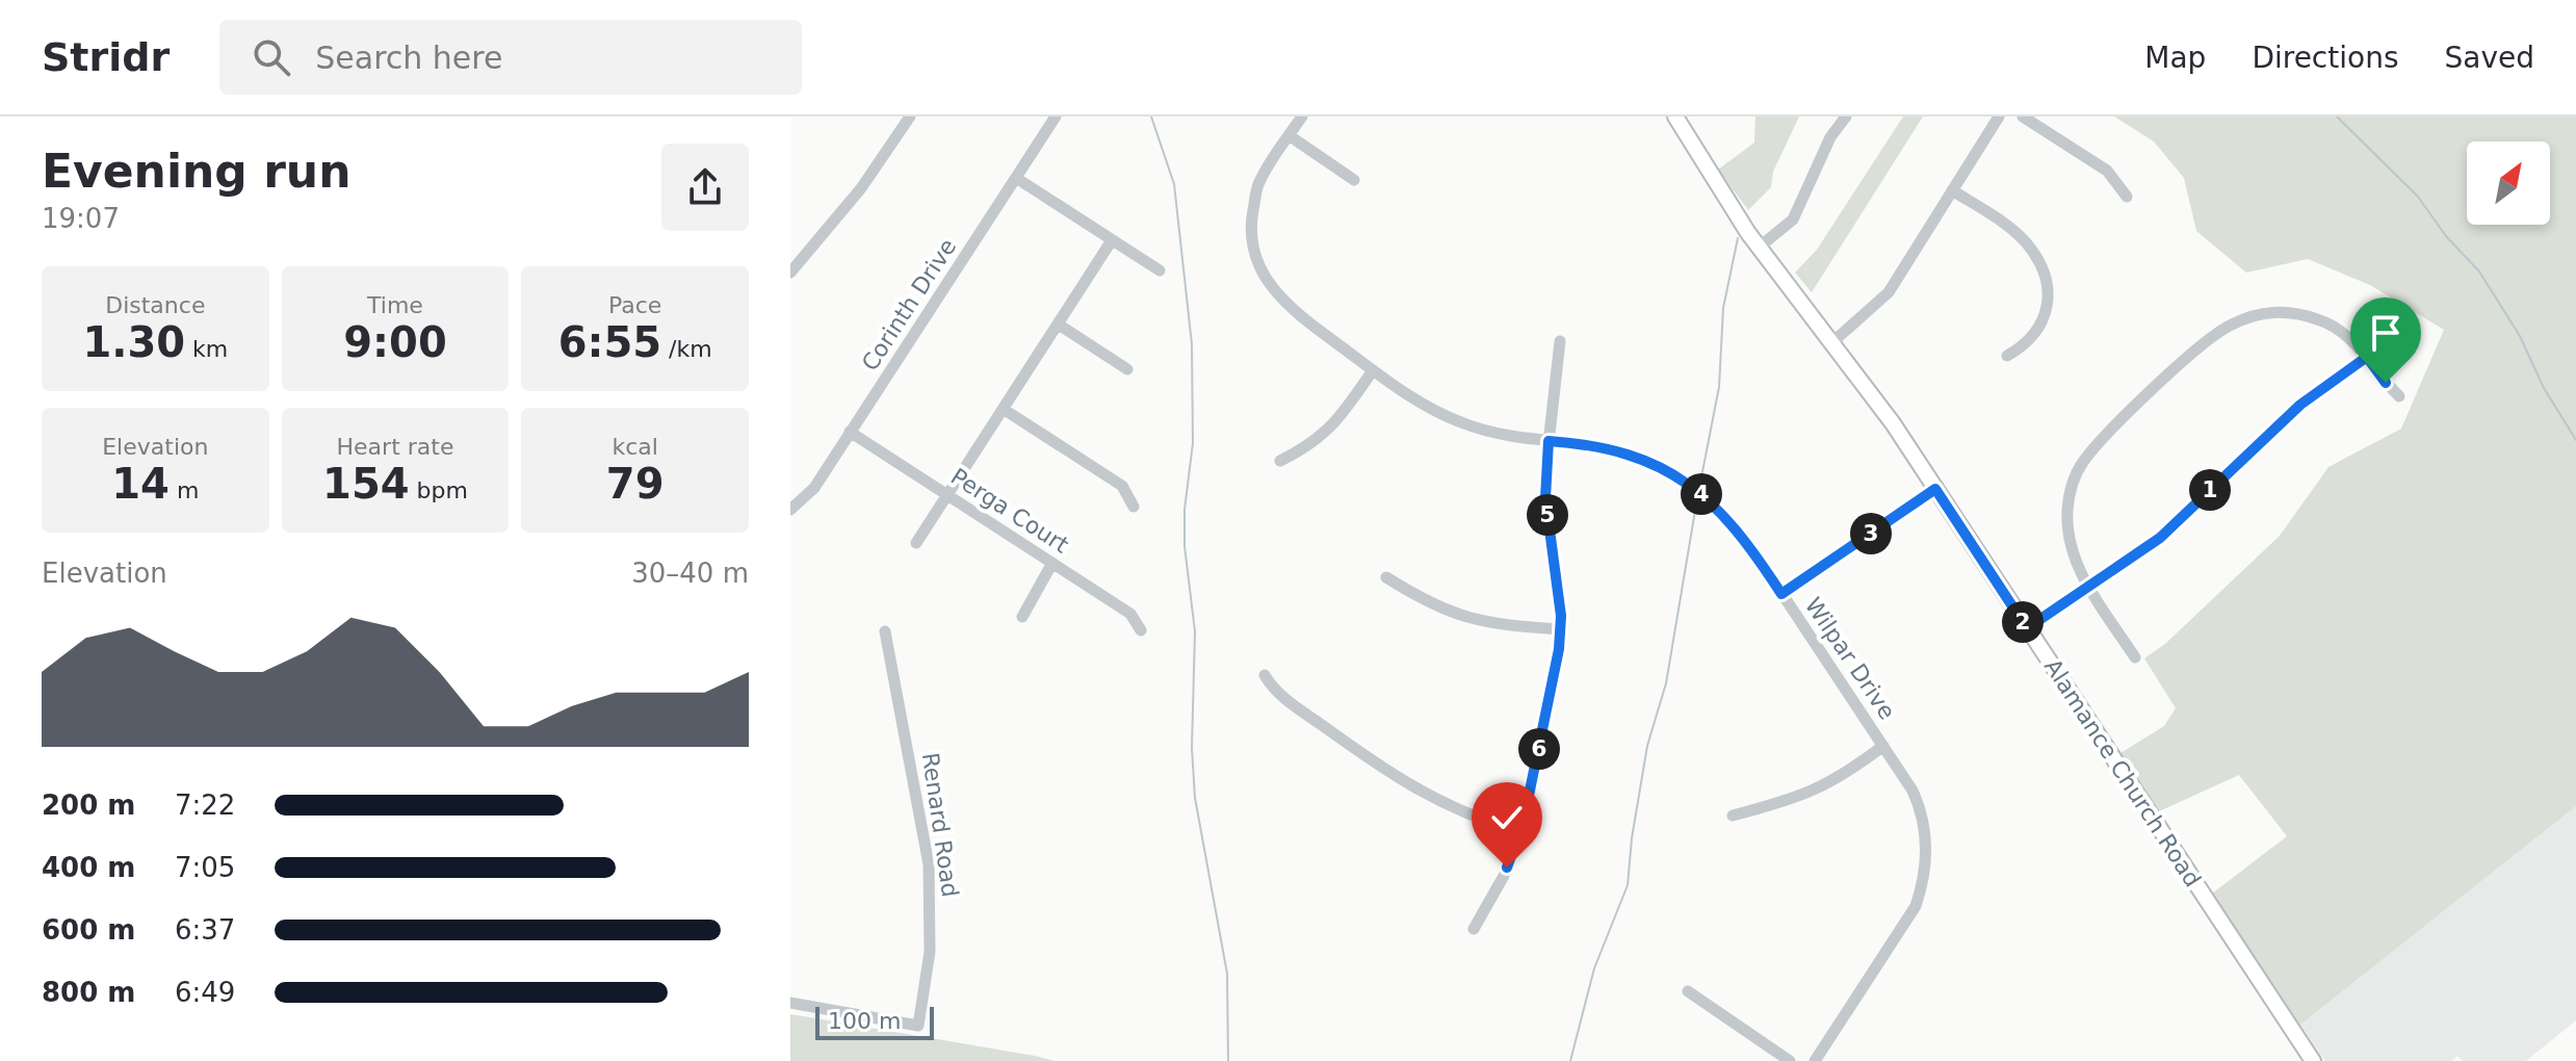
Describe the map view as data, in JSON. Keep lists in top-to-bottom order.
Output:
{
  "streets": {
    "main road": ["Alamance Church Road"],
    "street": [
      "Corinth Drive",
      "Perga Court",
      "Wilpar Drive",
      "Renard Road"
    ]
  },
  "crossings": [
    ["Corinth Drive", "Perga Court"]
  ],
  "scale_bar": "100 m",
  "north": "top right",
  "page": {
    "header": "Stridr",
    "search": "Search here",
    "nav": ["Map", "Directions", "Saved"],
    "heading": ["Evening run", "19:07"],
    "stats": [
      ["Distance", "1.30 km"],
      ["Time", "9:00"],
      ["Pace", "6:55 /km"],
      ["Elevation", "14 m"],
      ["Heart rate", "154 bpm"],
      ["kcal", "79"]
    ],
    "pins": [
      "1",
      "4",
      "5",
      "3",
      "2",
      "6"
    ],
    "chart": ["Elevation", "30–40 m"],
    "list": [
      {
        "name": "200 m",
        "note": "7:22"
      },
      {
        "name": "400 m",
        "note": "7:05"
      },
      {
        "name": "600 m",
        "note": "6:37"
      },
      {
        "name": "800 m",
        "note": "6:49"
      }
    ],
    "scale": "100 m"
  }
}
